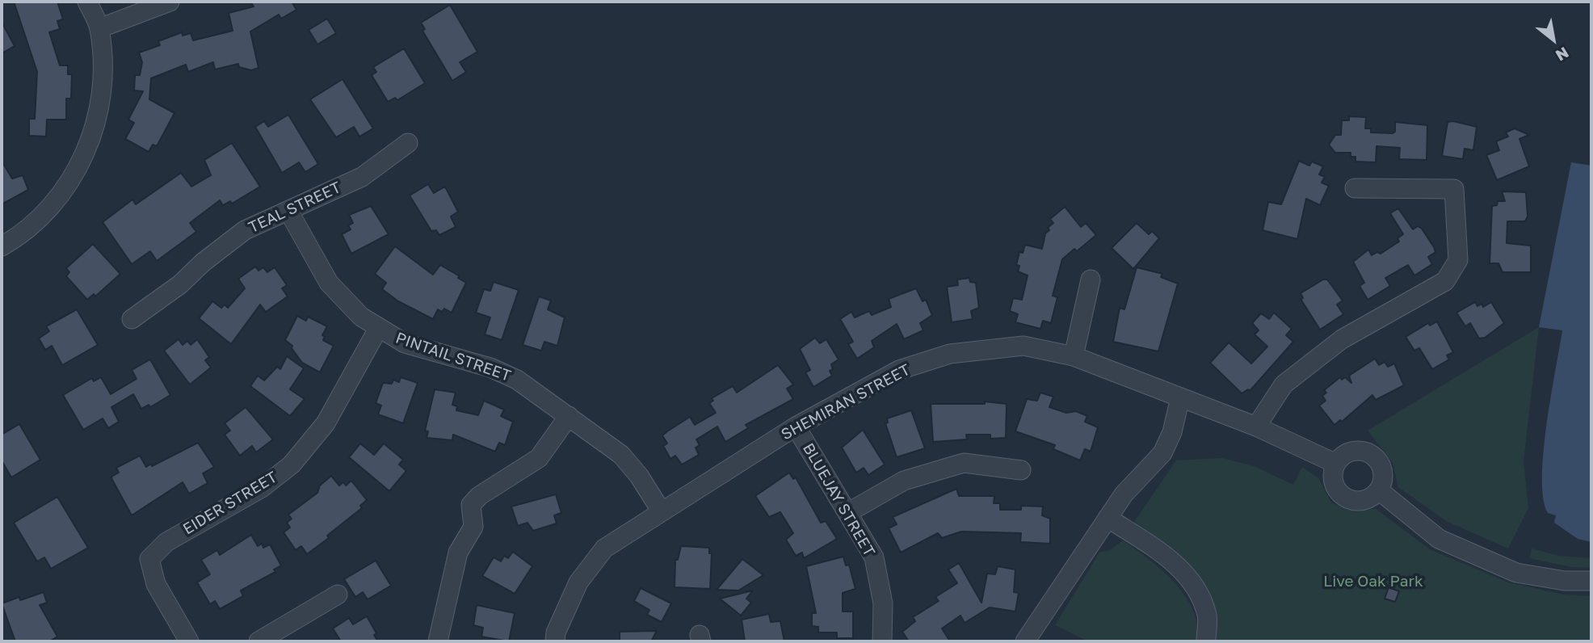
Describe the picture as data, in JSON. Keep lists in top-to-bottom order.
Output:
{
  "streets": {
    "street": [
      "TEAL STREET",
      "PINTAIL STREET",
      "SHEMIRAN STREET",
      "BLUEJAY STREET",
      "EIDER STREET"
    ]
  },
  "crossings": [
    ["TEAL STREET", "PINTAIL STREET"],
    ["PINTAIL STREET", "SHEMIRAN STREET"],
    ["PINTAIL STREET", "EIDER STREET"],
    ["SHEMIRAN STREET", "BLUEJAY STREET"]
  ],
  "parks": ["Live Oak Park"],
  "north": "bottom right"
}
